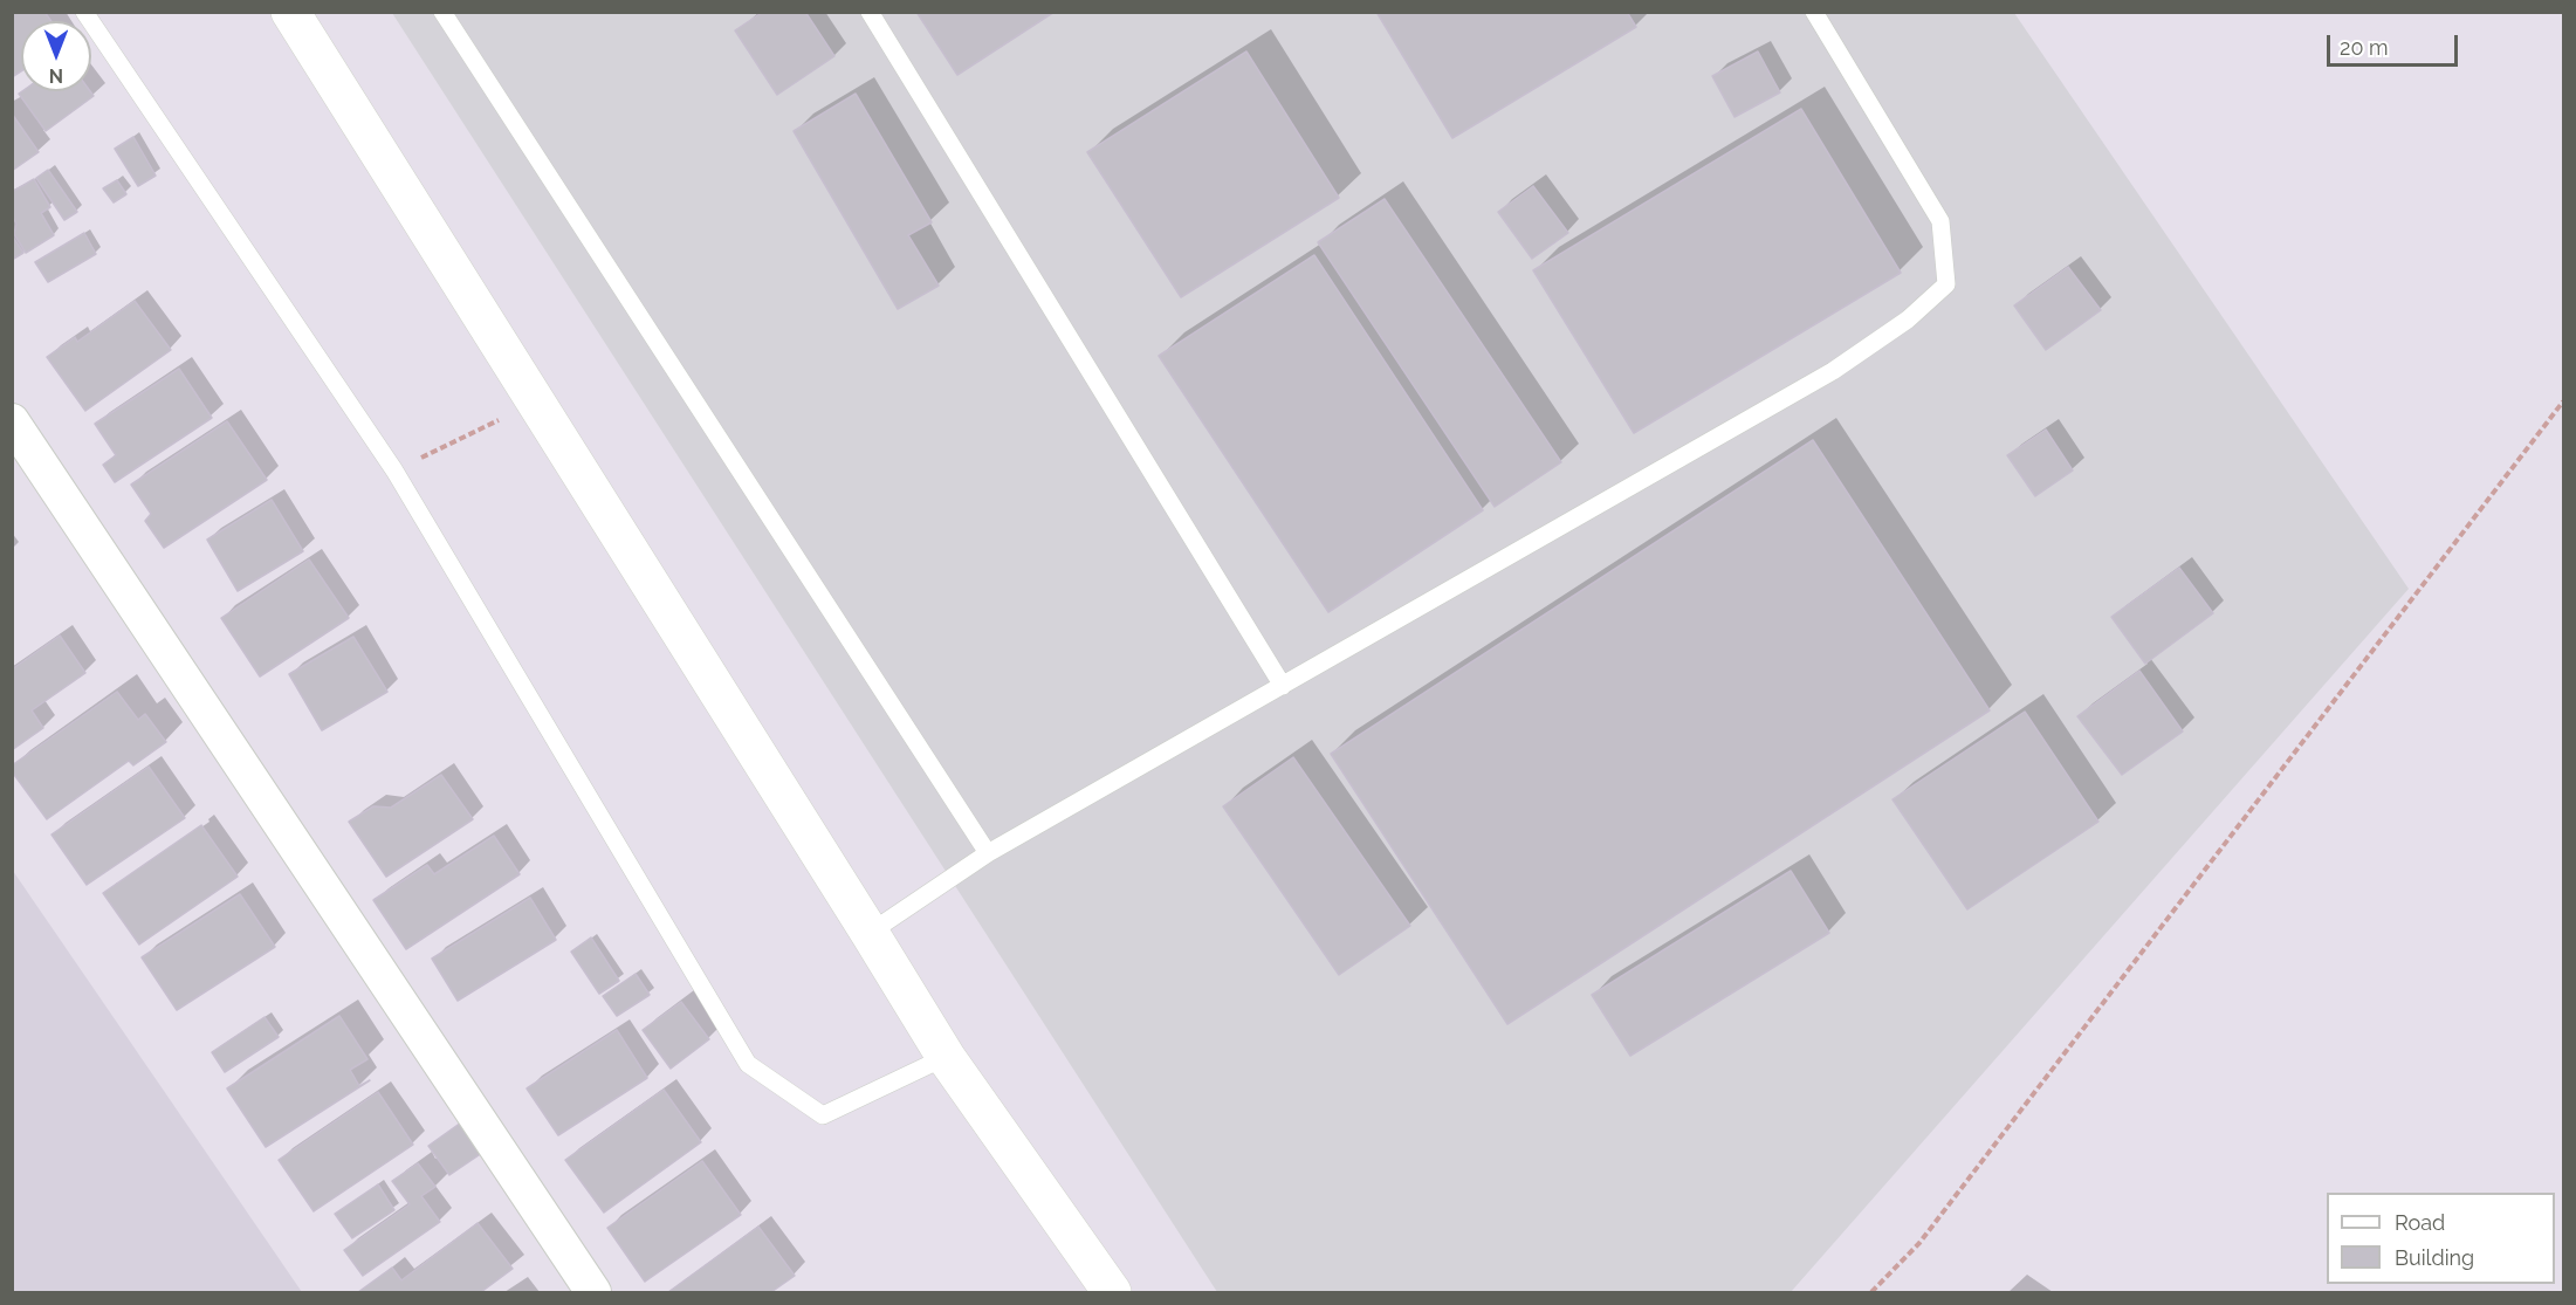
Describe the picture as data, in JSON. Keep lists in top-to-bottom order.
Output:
{
  "legend": ["Road", "Building"],
  "scale_bar": "20 m",
  "north": "bottom"
}
